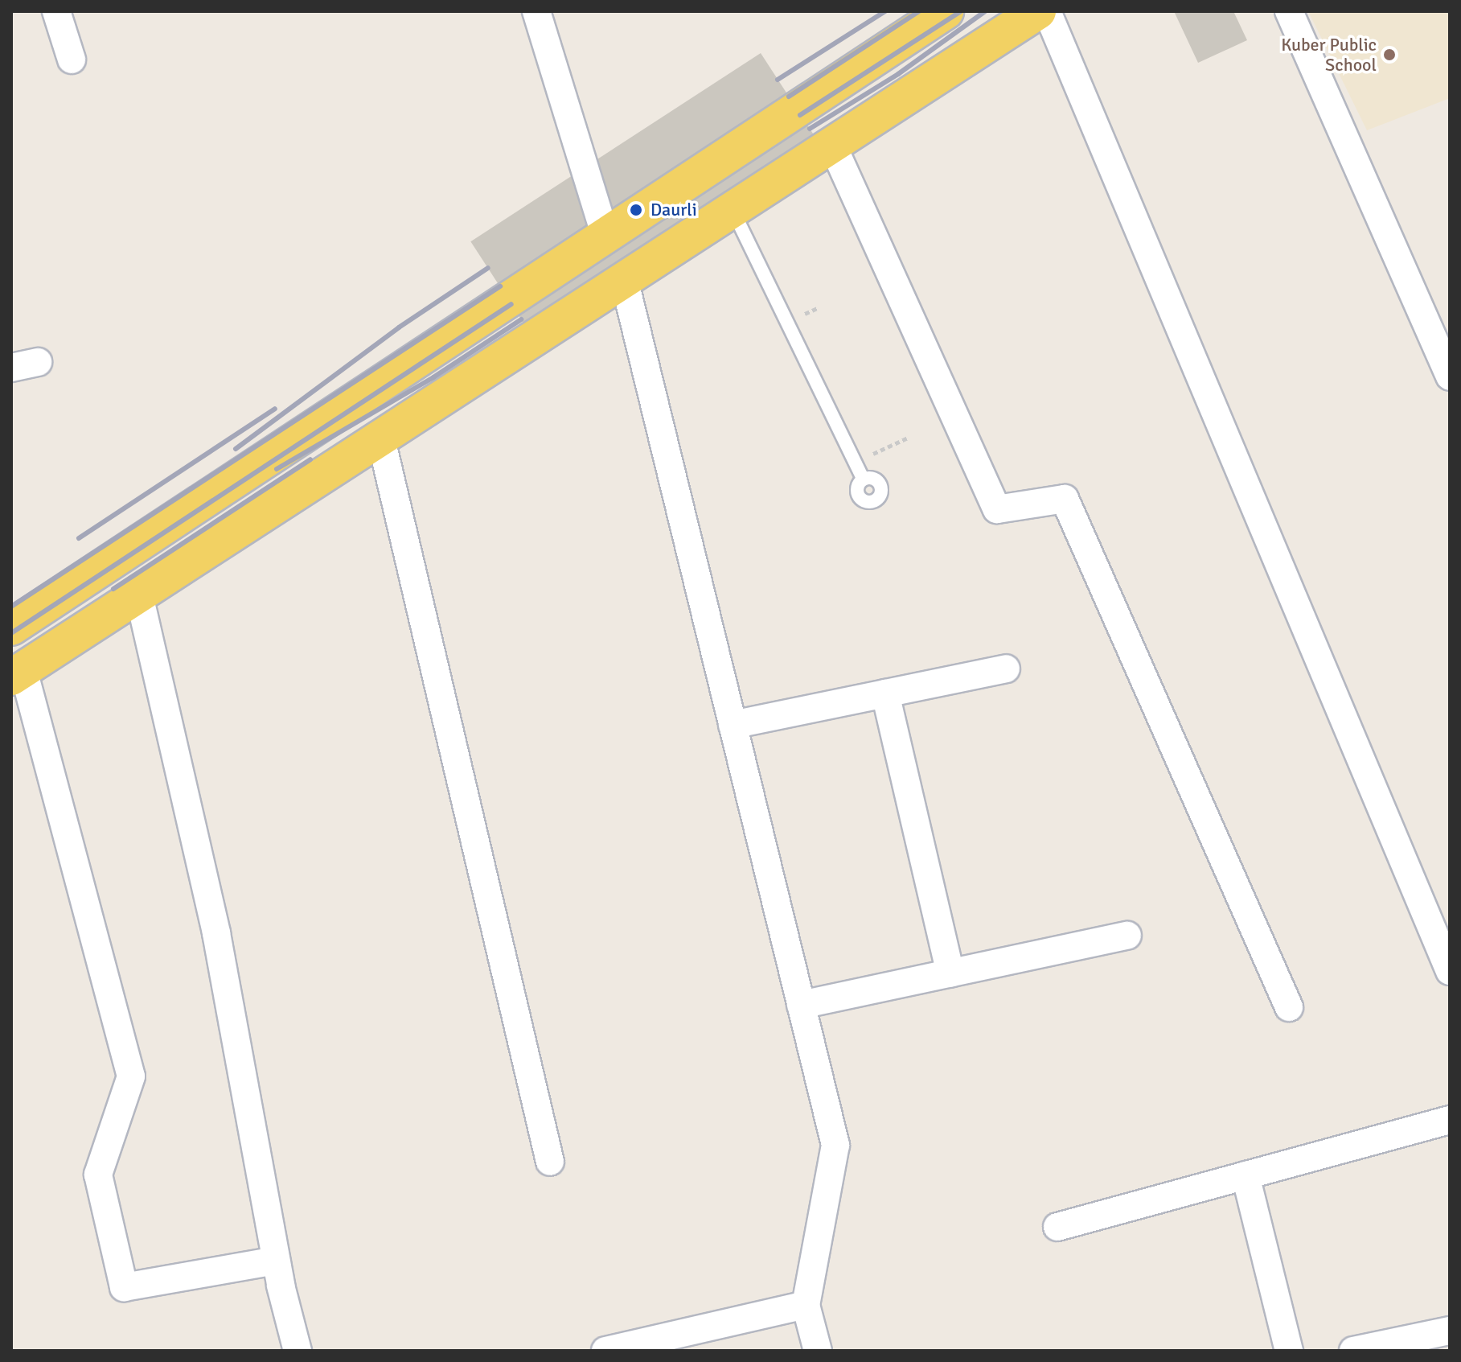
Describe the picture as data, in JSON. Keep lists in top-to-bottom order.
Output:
{
  "places": ["Kuber Public School", "Daurli"]
}
